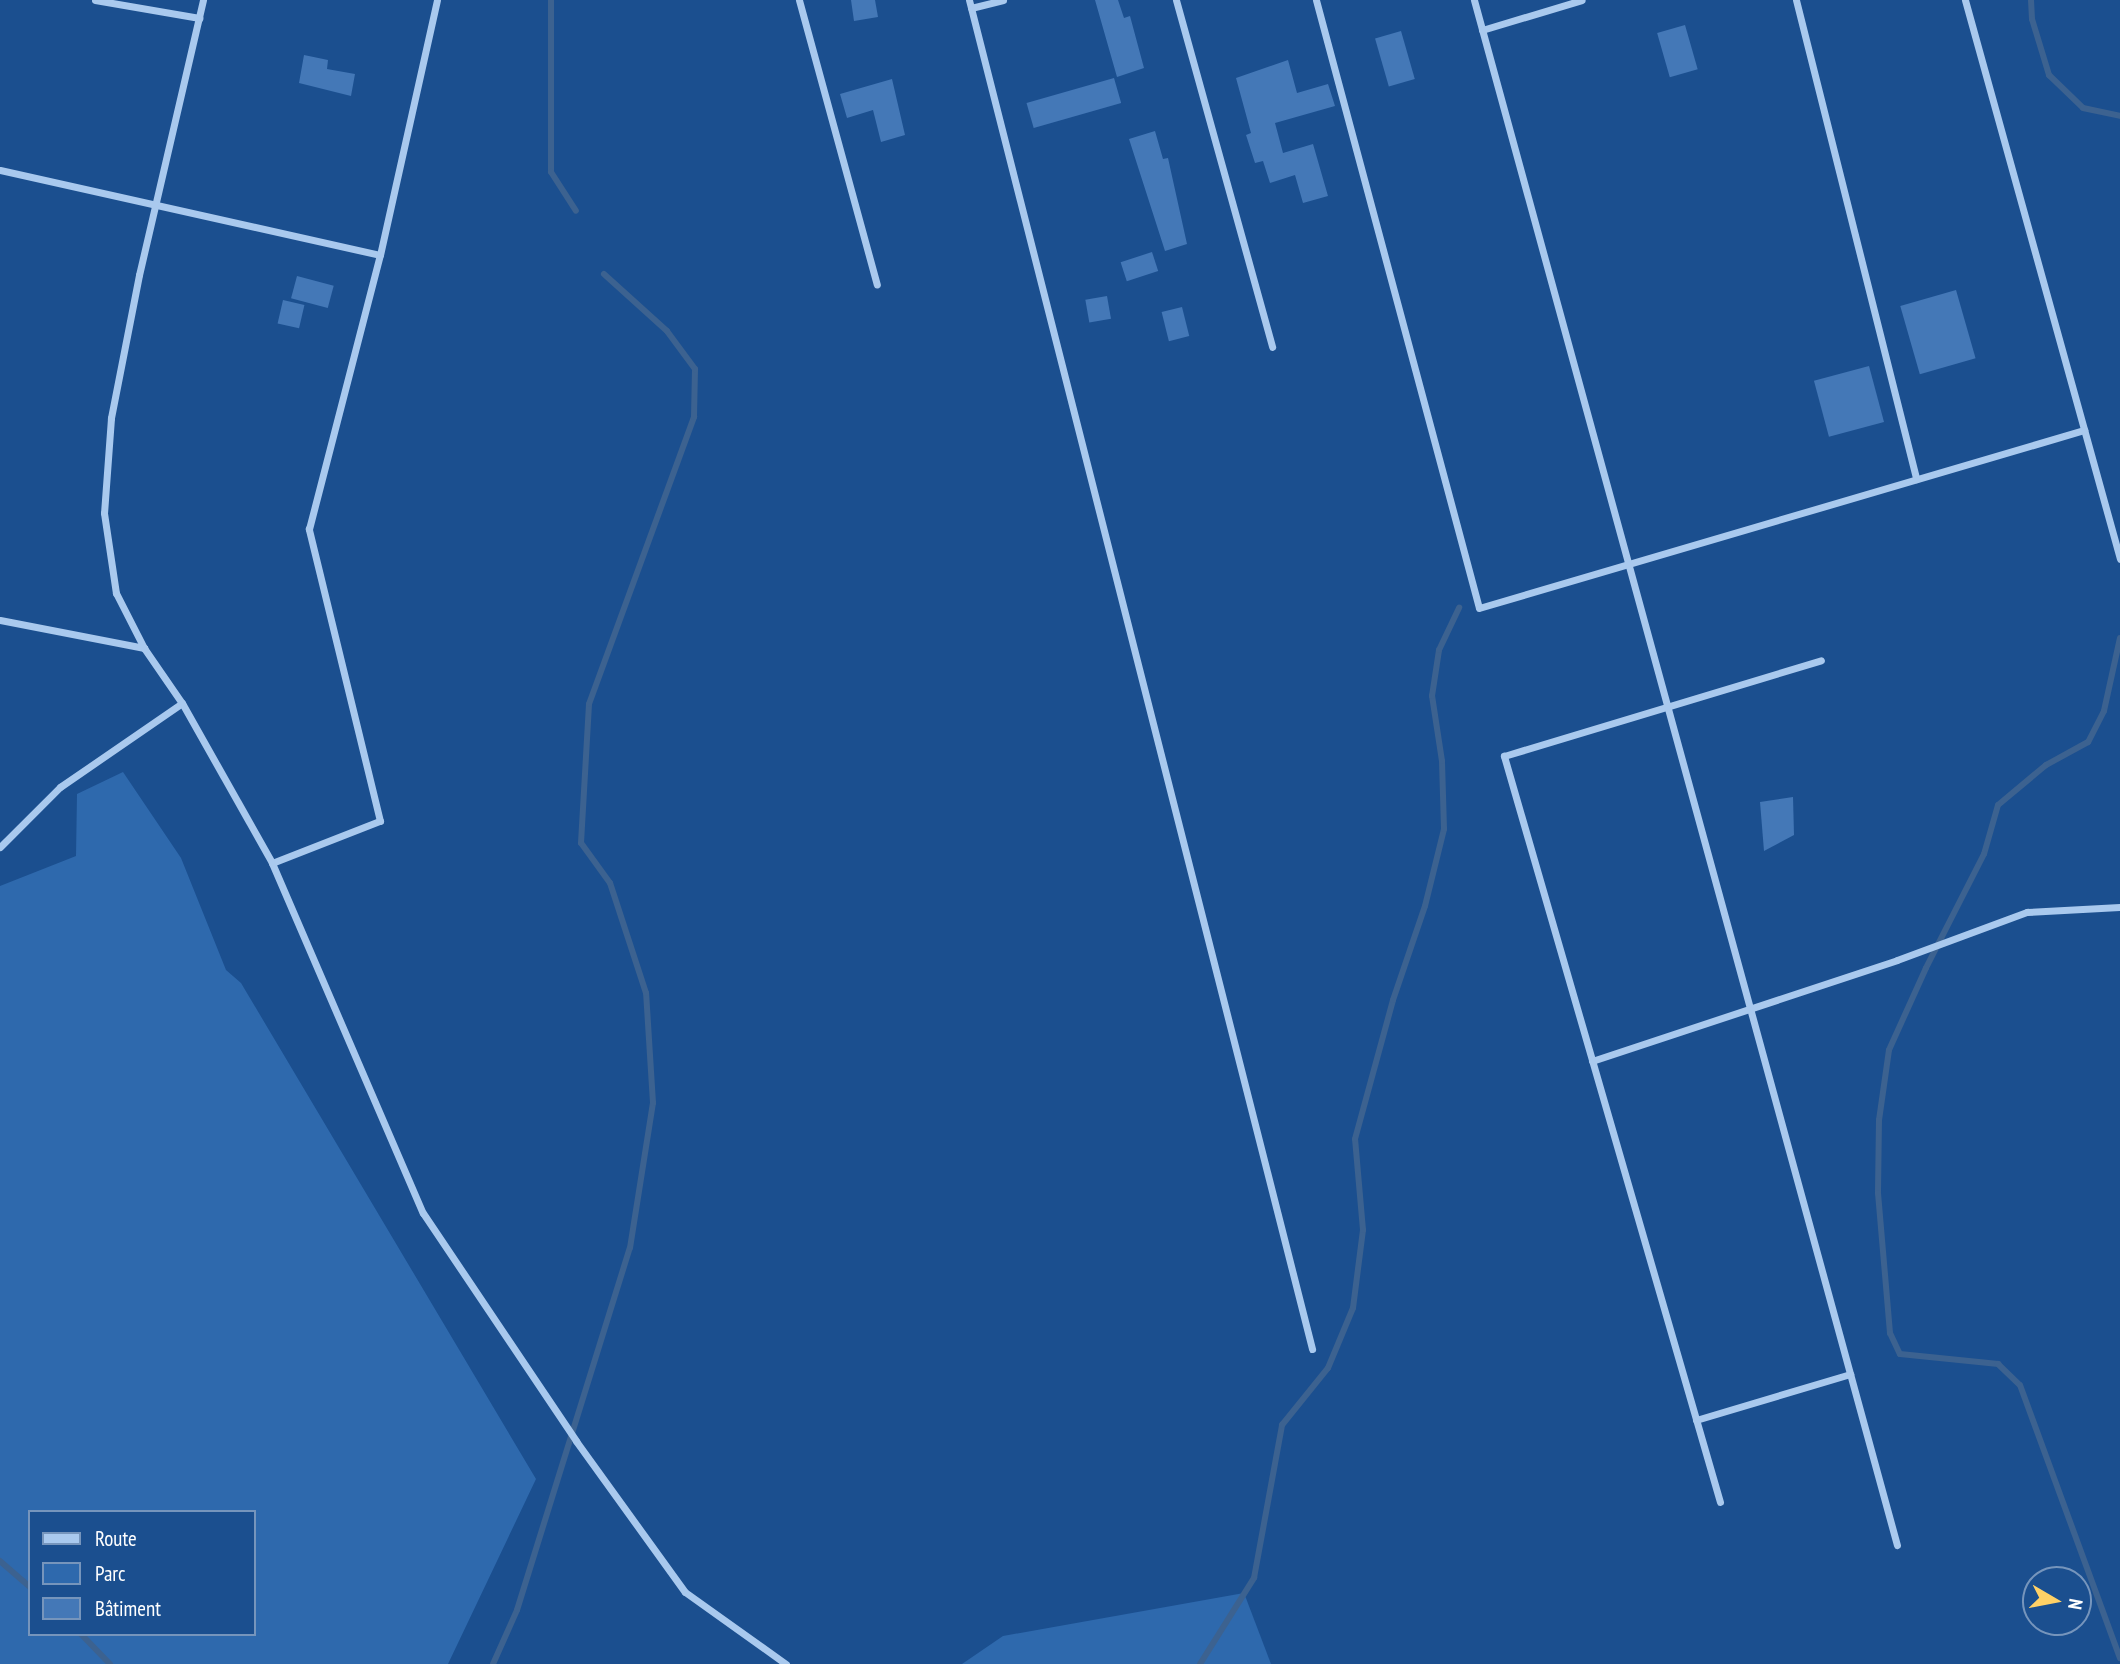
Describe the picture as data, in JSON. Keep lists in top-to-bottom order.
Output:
{
  "legend": ["Route", "Parc", "Bâtiment"],
  "north": "right"
}
